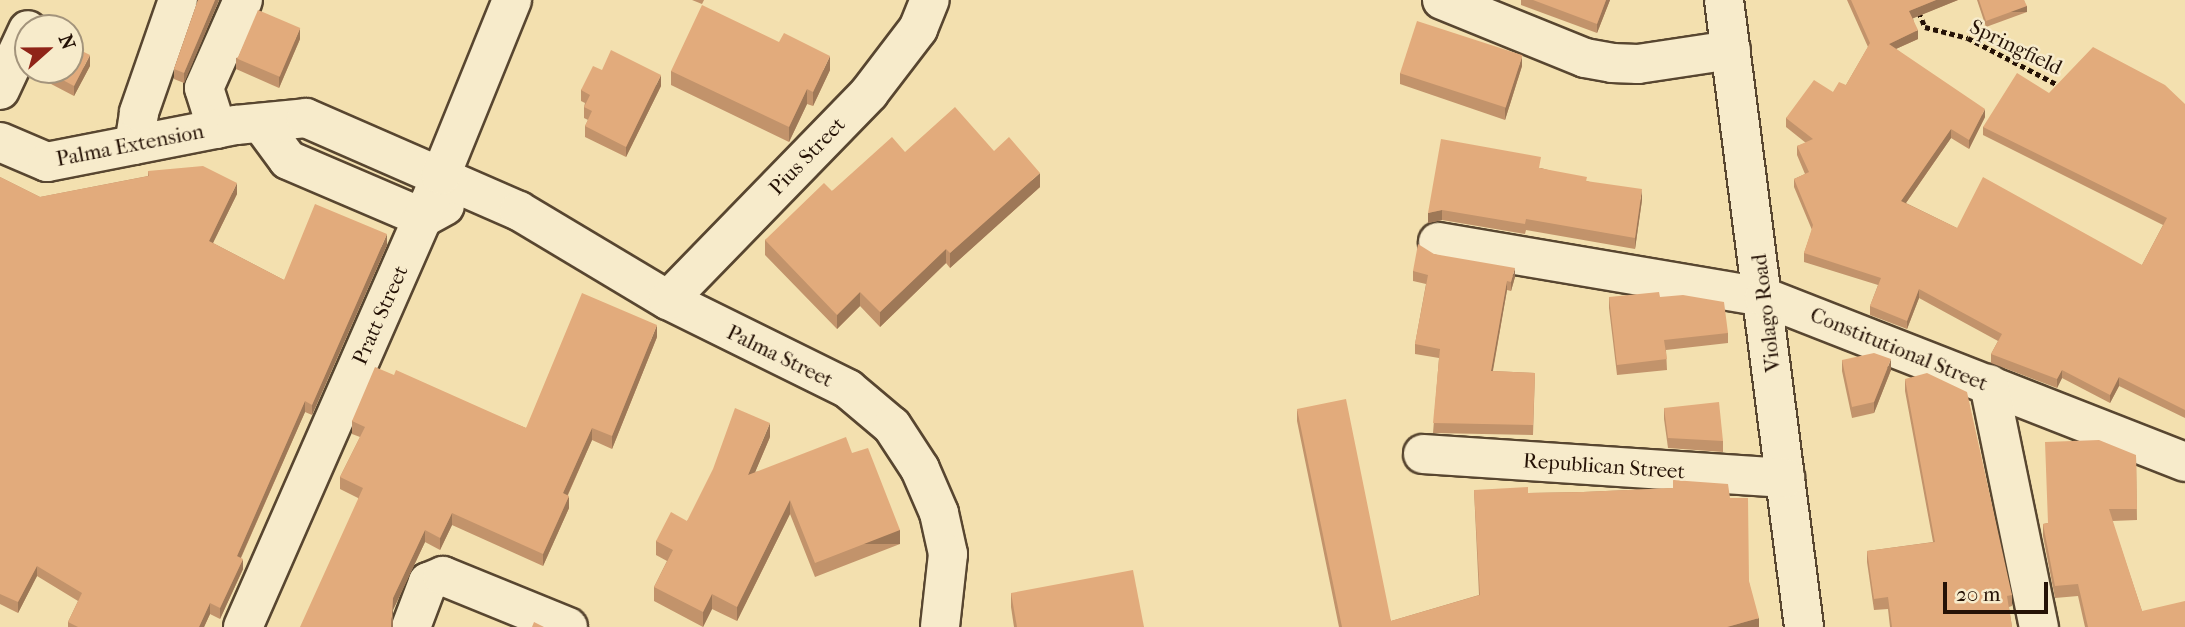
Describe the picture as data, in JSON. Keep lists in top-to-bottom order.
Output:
{
  "streets": {
    "street": [
      "Palma Extension",
      "Pius Street",
      "Violago Road",
      "Pratt Street",
      "Constitutional Street",
      "Palma Street",
      "Republican Street"
    ],
    "path": ["Springfield"]
  },
  "crossings": [
    ["Palma Extension", "Palma Street"],
    ["Pius Street", "Palma Street"],
    ["Violago Road", "Constitutional Street"],
    ["Violago Road", "Republican Street"]
  ],
  "scale_bar": "20 m",
  "north": "right"
}
